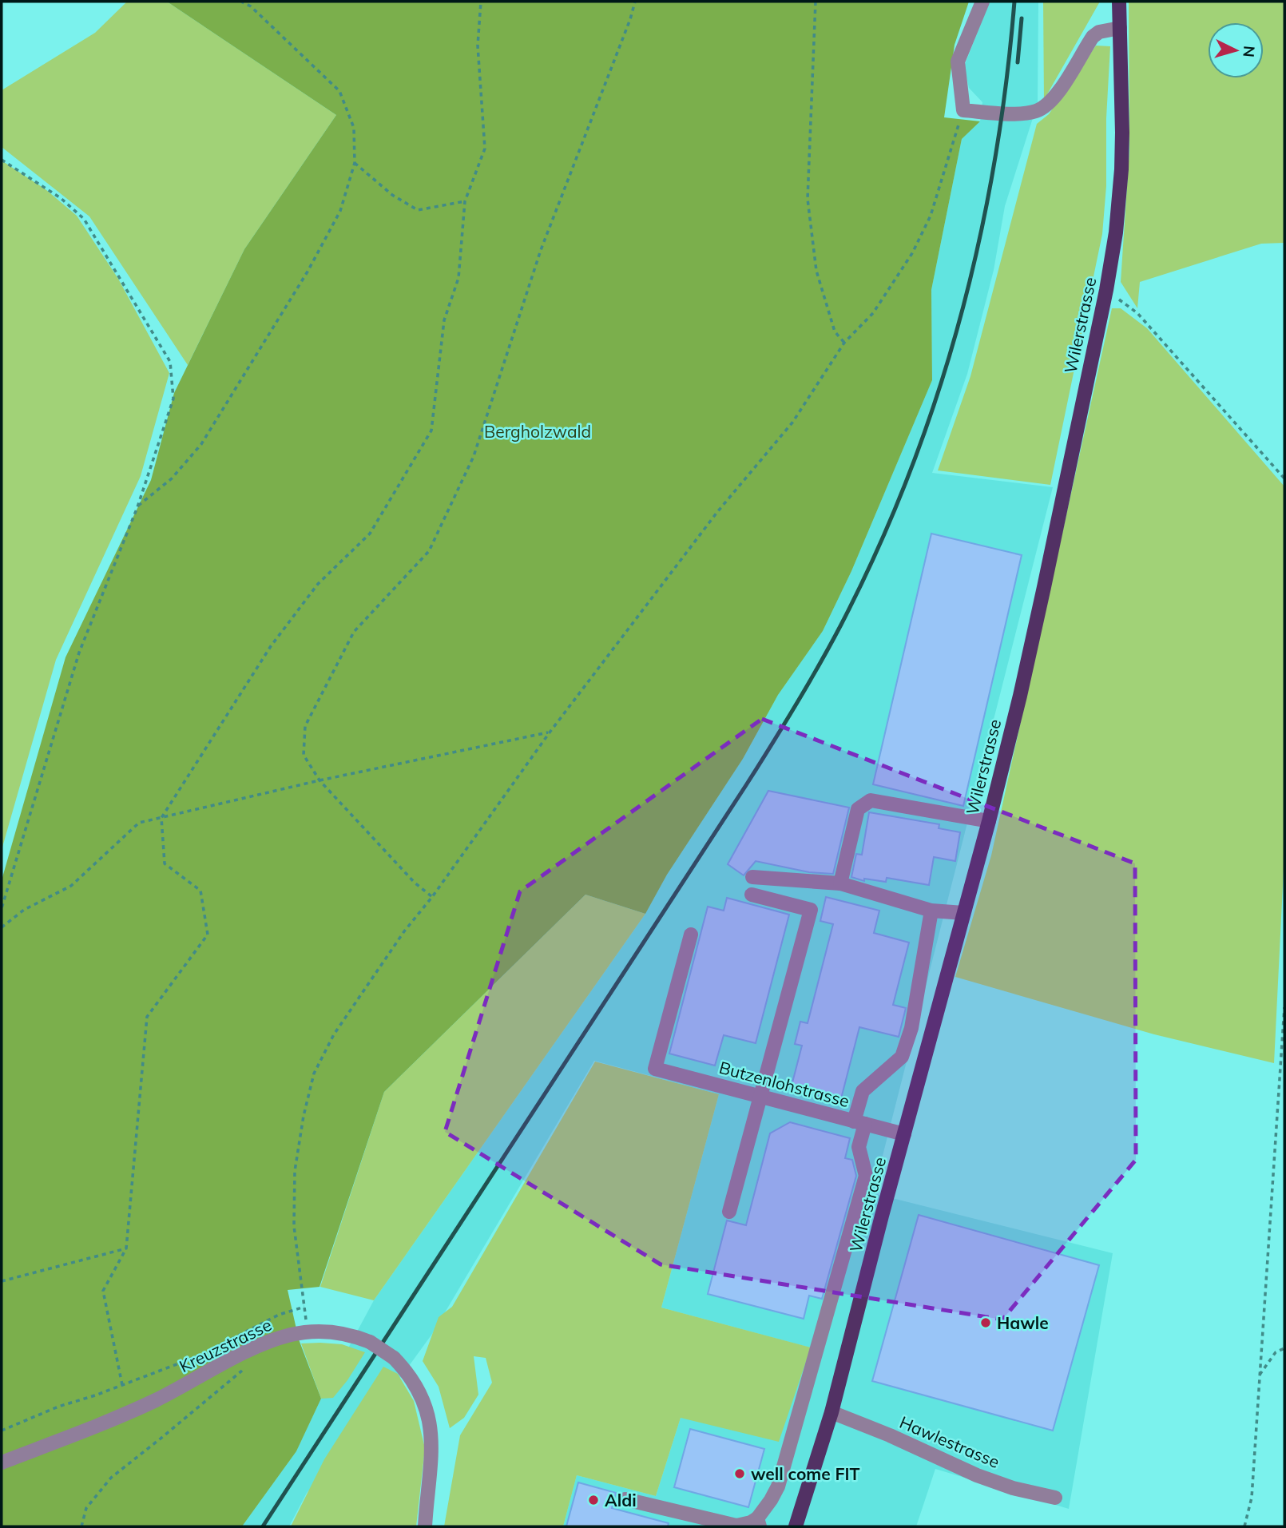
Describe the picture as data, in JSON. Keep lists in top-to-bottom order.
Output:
{
  "streets": {
    "main road": ["Wilerstrasse"],
    "street": ["Butzenlohstrasse", "Kreuzstrasse", "Hawlestrasse"]
  },
  "crossings": [
    ["Wilerstrasse", "Butzenlohstrasse"],
    ["Wilerstrasse", "Hawlestrasse"]
  ],
  "parks": ["Bergholzwald"],
  "places": ["Hawle", "well come FIT", "Aldi"],
  "north": "right"
}
